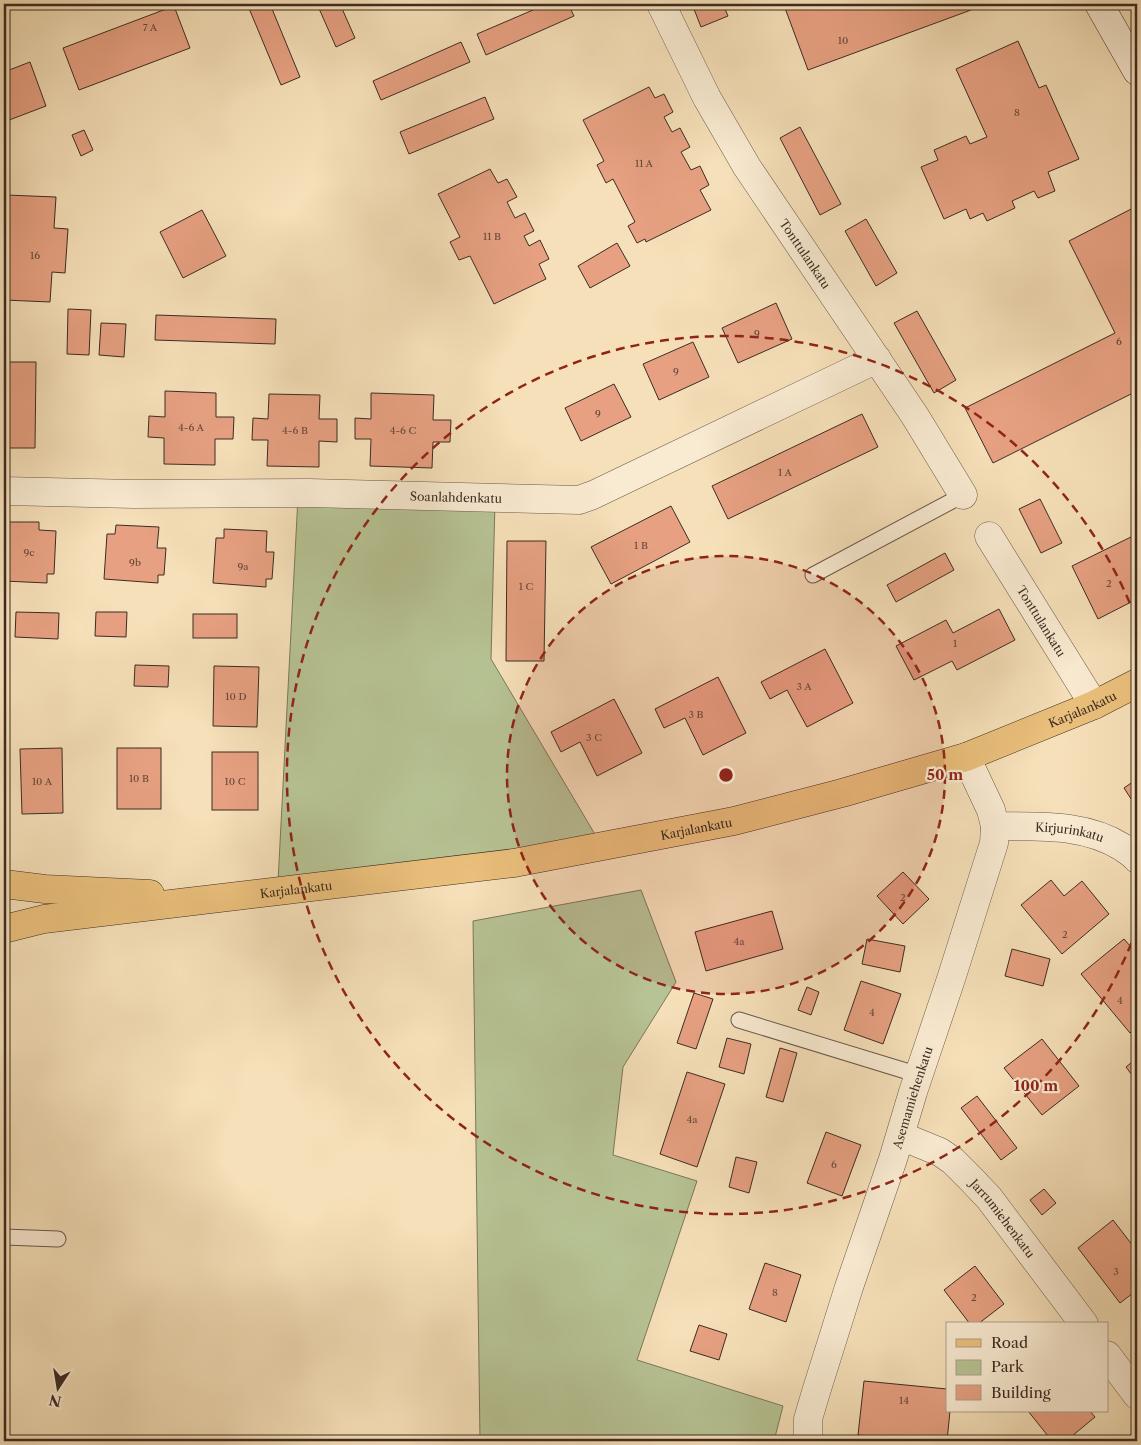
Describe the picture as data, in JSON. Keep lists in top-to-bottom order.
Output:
{
  "streets": {
    "main road": ["Karjalankatu"],
    "street": [
      "Tonttulankatu",
      "Soanlahdenkatu",
      "Kirjurinkatu",
      "Asemamiehenkatu",
      "Jarrumiehenkatu"
    ]
  },
  "crossings": [
    ["Tonttulankatu", "Soanlahdenkatu"],
    ["Tonttulankatu", "Karjalankatu"],
    ["Karjalankatu", "Asemamiehenkatu"],
    ["Kirjurinkatu", "Asemamiehenkatu"],
    ["Asemamiehenkatu", "Jarrumiehenkatu"]
  ],
  "house_numbers": [
    "7 A",
    "10",
    "8",
    "11 A",
    "11 B",
    "16",
    "9",
    "6",
    "9",
    "9",
    "4-6 A",
    "4-6 B",
    "4-6 C",
    "1 A",
    "1 B",
    "9c",
    "9b",
    "9a",
    "2",
    "1 C",
    "1",
    "3 A",
    "10 D",
    "3 B",
    "3 C",
    "10 B",
    "10 A",
    "10 C",
    "2",
    "2",
    "4a",
    "4",
    "4",
    "4a",
    "6",
    "3",
    "8",
    "2",
    "14"
  ],
  "legend": ["Road", "Park", "Building"],
  "north": "bottom",
  "rings": ["50 m", "100 m"]
}
